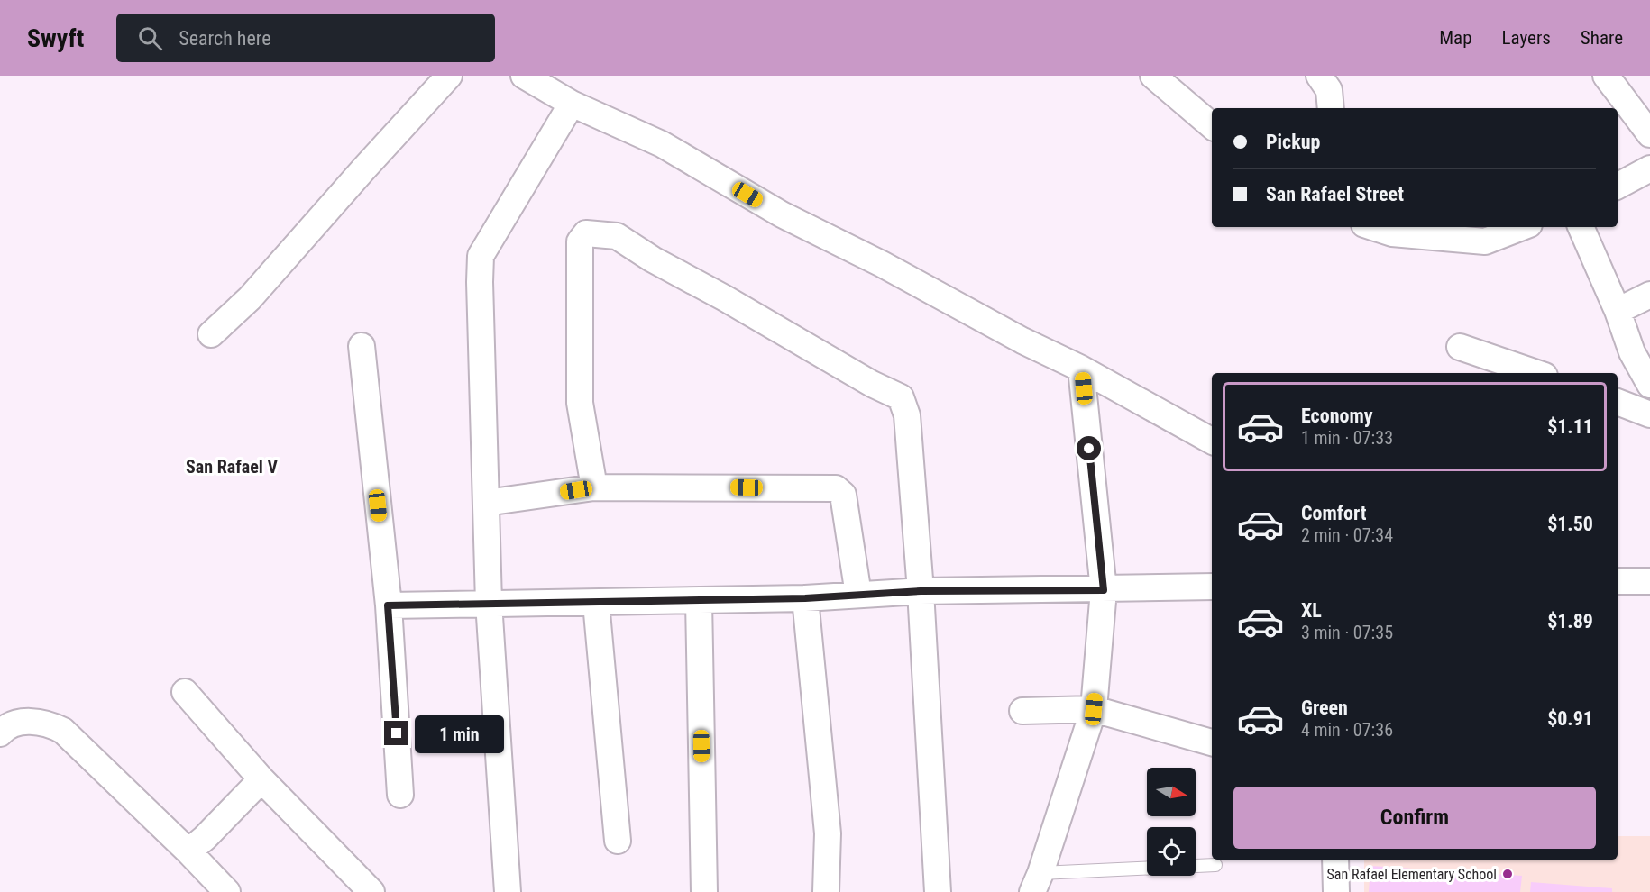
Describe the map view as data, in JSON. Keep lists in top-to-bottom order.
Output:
{
  "districts": ["San Rafael V"],
  "places": ["San Rafael Elementary School"],
  "north": "right",
  "page": {
    "header": "Swyft",
    "search": "Search here",
    "nav": ["Map", "Layers", "Share"],
    "banner": ["Pickup", "San Rafael Street"],
    "list": [
      {
        "name": "Economy",
        "note": "1 min · 07:33",
        "value": "$1.11"
      },
      {
        "name": "Comfort",
        "note": "2 min · 07:34",
        "value": "$1.50"
      },
      {
        "name": "XL",
        "note": "3 min · 07:35",
        "value": "$1.89"
      },
      {
        "name": "Green",
        "note": "4 min · 07:36",
        "value": "$0.91"
      }
    ],
    "bubble": "1 min",
    "buttons": "Confirm"
  }
}
